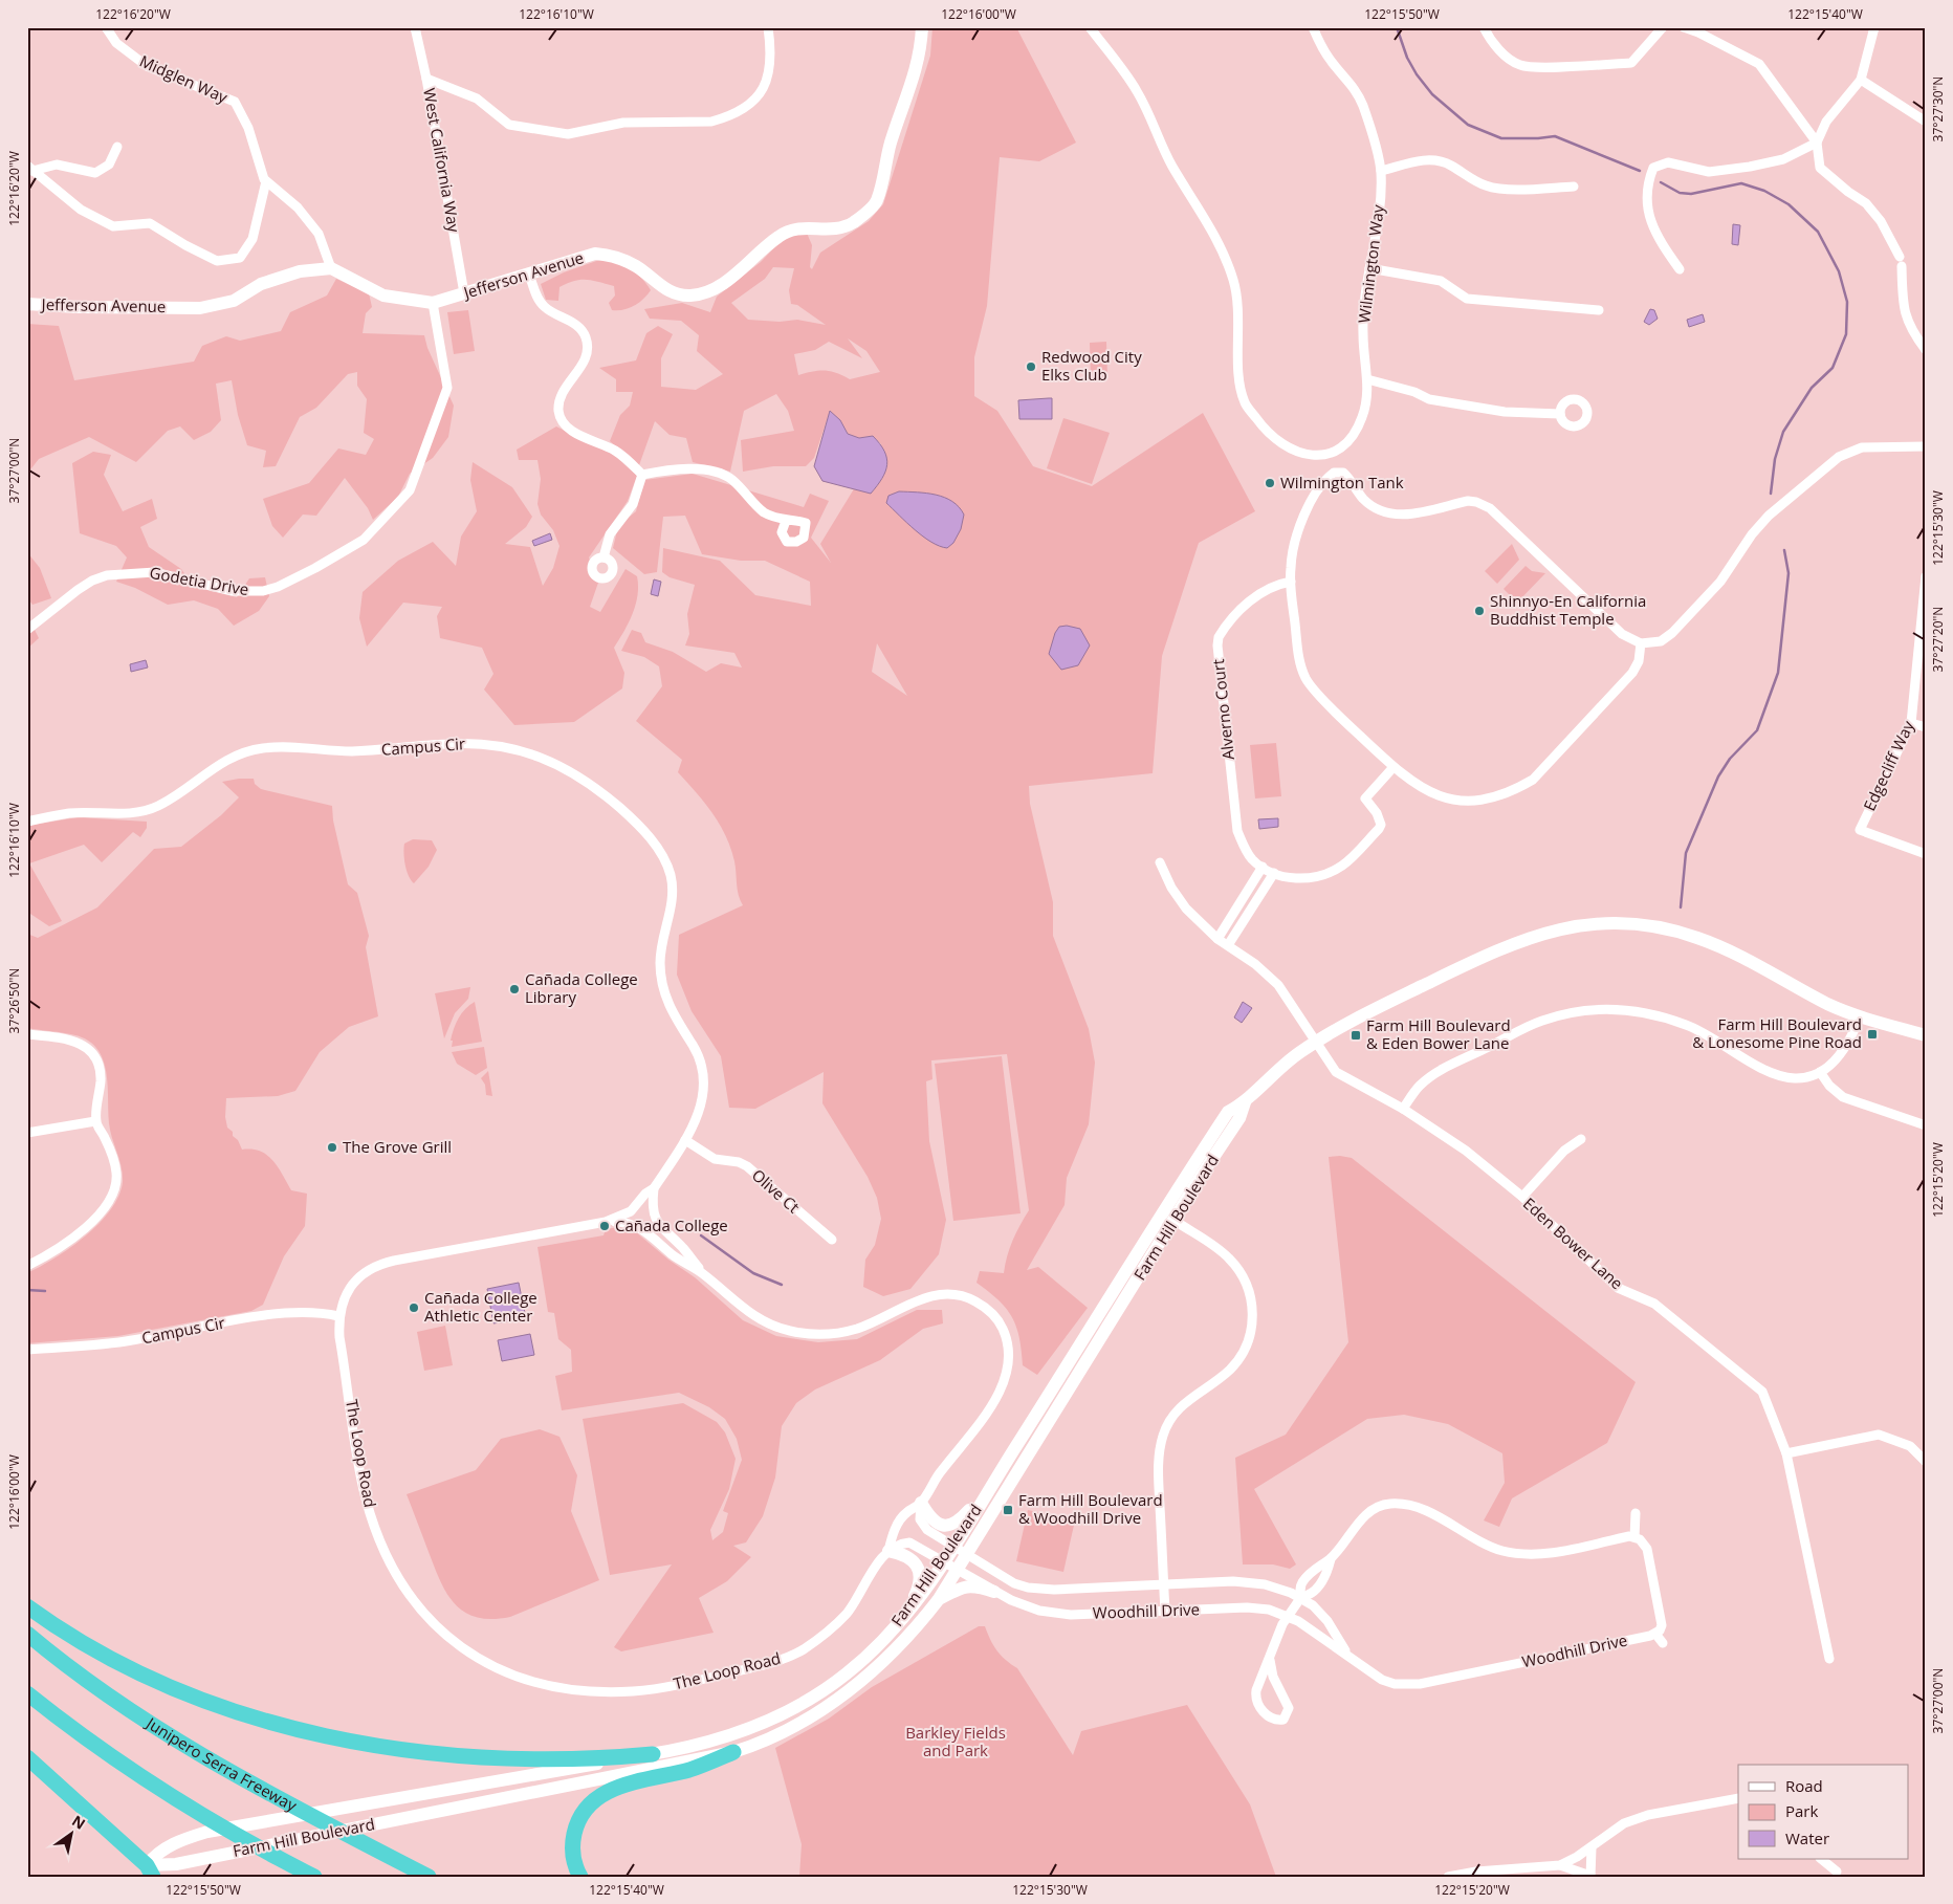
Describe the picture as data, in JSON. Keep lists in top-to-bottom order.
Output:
{
  "streets": {
    "highway": ["Junipero Serra Freeway"],
    "main road": ["Jefferson Avenue", "Farm Hill Boulevard"],
    "street": [
      "Midglen Way",
      "West California Way",
      "Wilmington Way",
      "Godetia Drive",
      "Alverno Court",
      "Campus Cir",
      "Edgecliff Way",
      "Olive Ct",
      "Eden Bower Lane",
      "The Loop Road",
      "Woodhill Drive"
    ]
  },
  "crossings": [
    ["West California Way", "Jefferson Avenue"],
    ["Jefferson Avenue", "Godetia Drive"],
    ["Campus Cir", "Olive Ct"],
    ["Campus Cir", "The Loop Road"],
    ["Farm Hill Boulevard", "Eden Bower Lane"],
    ["Farm Hill Boulevard", "Woodhill Drive"],
    ["The Loop Road", "Woodhill Drive"]
  ],
  "parks": ["Barkley Fields and Park"],
  "places": {
    "other": [
      "Redwood City Elks Club",
      "Wilmington Tank",
      "Shinnyo-En California Buddhist Temple",
      "Cañada College Library",
      "The Grove Grill",
      "Cañada College",
      "Cañada College Athletic Center"
    ],
    "transit": ["Farm Hill Boulevard & Lonesome Pine Road", "Farm Hill Boulevard & Eden Bower Lane", "Farm Hill Boulevard & Woodhill Drive"]
  },
  "legend": ["Road", "Park", "Water"],
  "north": "top right",
  "coordinates": [
    "122°16'20\"W",
    "122°16'10\"W",
    "122°16'00\"W",
    "122°15'50\"W",
    "122°15'40\"W",
    "37°27'30\"N",
    "37°27'00\"N",
    "122°15'30\"W",
    "37°27'20\"N",
    "37°26'50\"N",
    "122°15'20\"W"
  ]
}
